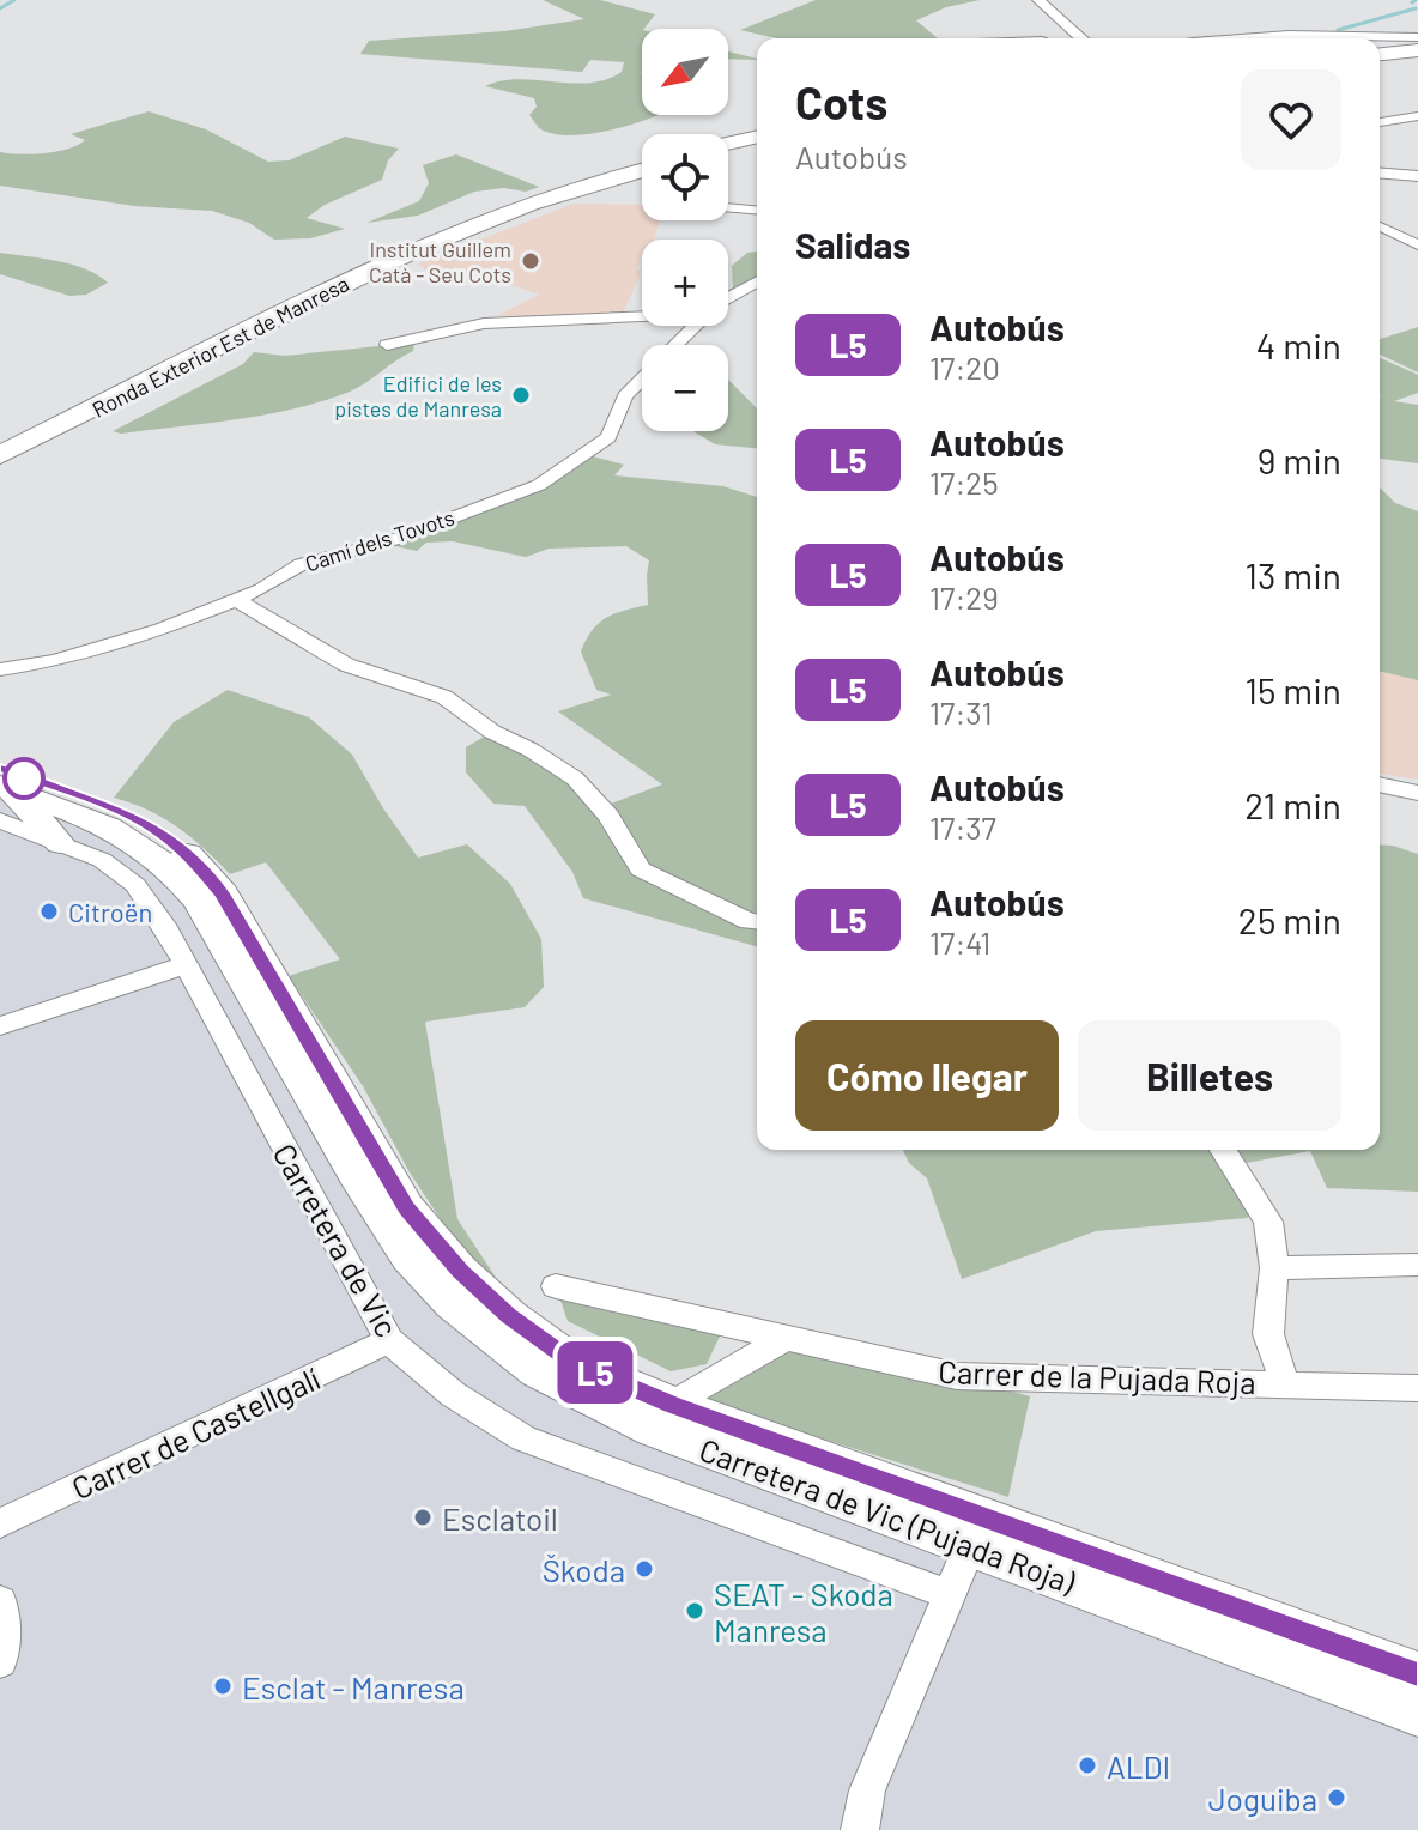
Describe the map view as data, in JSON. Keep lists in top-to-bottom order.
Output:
{
  "streets": {
    "highway": ["Ronda Exterior Est de Manresa"],
    "main road": ["Carretera de Vic (Pujada Roja)"],
    "street": [
      "Camí dels Tovots",
      "Carretera de Vic",
      "Carrer de la Pujada Roja",
      "Carrer de Castellgalí"
    ]
  },
  "crossings": [
    ["Carretera de Vic", "Carrer de Castellgalí"]
  ],
  "places": [
    "Institut Guillem Catà - Seu Cots",
    "Edifici de les pistes de Manresa",
    "Citroën",
    "Esclatoil",
    "Škoda",
    "SEAT - Skoda Manresa",
    "Esclat - Manresa",
    "ALDI",
    "Joguiba"
  ],
  "lines": ["bus line L5"],
  "north": "bottom left",
  "page": {
    "on_map": "L5",
    "map_buttons": ["+", "−"],
    "heading": [
      ["Cots", "Autobús"],
      "Salidas"
    ],
    "list": [
      {
        "mark": "L5",
        "name": "Autobús",
        "note": "17:20",
        "value": "4 min"
      },
      {
        "mark": "L5",
        "name": "Autobús",
        "note": "17:25",
        "value": "9 min"
      },
      {
        "mark": "L5",
        "name": "Autobús",
        "note": "17:29",
        "value": "13 min"
      },
      {
        "mark": "L5",
        "name": "Autobús",
        "note": "17:31",
        "value": "15 min"
      },
      {
        "mark": "L5",
        "name": "Autobús",
        "note": "17:37",
        "value": "21 min"
      },
      {
        "mark": "L5",
        "name": "Autobús",
        "note": "17:41",
        "value": "25 min"
      }
    ],
    "buttons": ["Cómo llegar", "Billetes"]
  }
}
